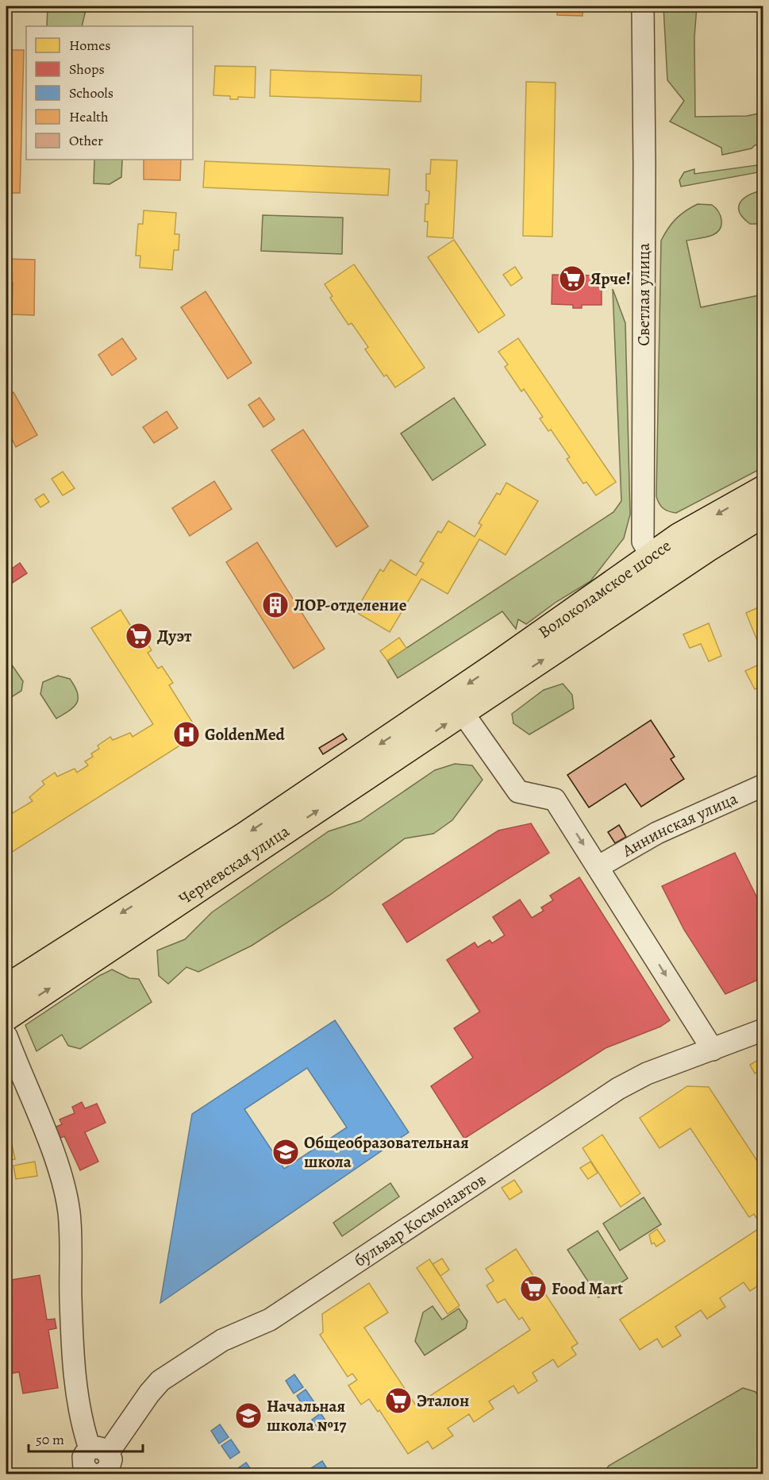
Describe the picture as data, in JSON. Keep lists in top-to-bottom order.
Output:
{
  "streets": {
    "main road": ["Волоколамское шоссе", "Черневская улица"],
    "street": ["Светлая улица", "Аннинская улица", "бульвар Космонавтов"]
  },
  "crossings": [
    ["Светлая улица", "Волоколамское шоссе"],
    ["Волоколамское шоссе", "Черневская улица"]
  ],
  "places": {
    "supermarket": [
      "Ярче!",
      "Дуэт",
      "Food Mart",
      "Эталон"
    ],
    "building": ["ЛОР-отделение"],
    "hospital": ["GoldenMed"],
    "school or university": ["Общеобразовательная школа", "Начальная школа №17"]
  },
  "legend": [
    "Homes",
    "Shops",
    "Schools",
    "Health",
    "Other"
  ],
  "scale_bar": "50 m"
}
